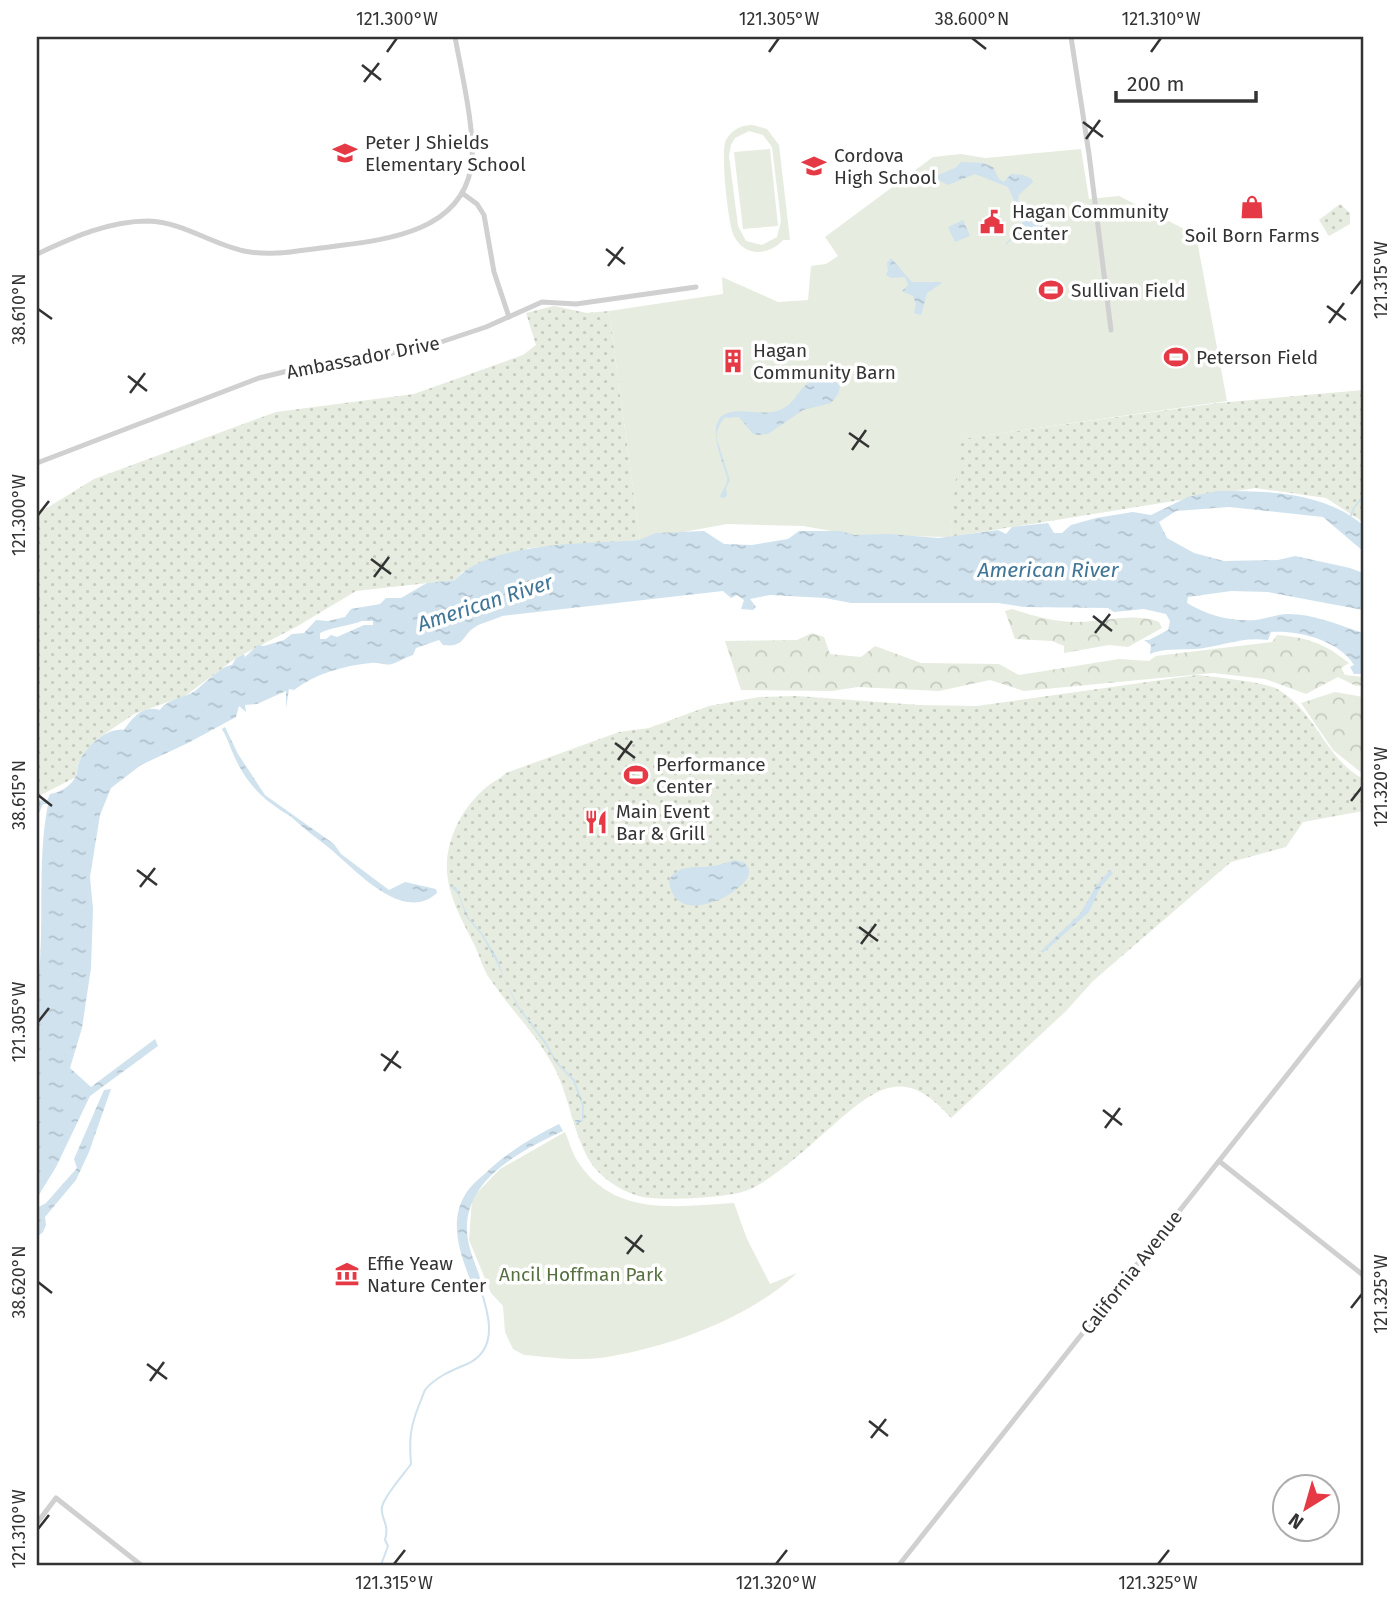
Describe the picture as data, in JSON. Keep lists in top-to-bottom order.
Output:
{
  "streets": {
    "street": ["Ambassador Drive", "California Avenue"]
  },
  "water": ["American River"],
  "parks": ["Ancil Hoffman Park"],
  "places": {
    "school or university": ["Peter J Shields Elementary School", "Cordova High School"],
    "shop": ["Soil Born Farms"],
    "public building": ["Hagan Community Center"],
    "sports": ["Sullivan Field", "Peterson Field", "Performance Center"],
    "building": ["Hagan Community Barn"],
    "restaurant": ["Main Event Bar & Grill"],
    "museum": ["Effie Yeaw Nature Center"]
  },
  "scale_bar": "200 m",
  "north": "bottom left",
  "coordinates": [
    "121.300°W",
    "121.305°W",
    "38.600°N",
    "121.310°W",
    "121.315°W",
    "38.610°N",
    "121.320°W",
    "38.615°N",
    "38.620°N",
    "121.325°W"
  ]
}
